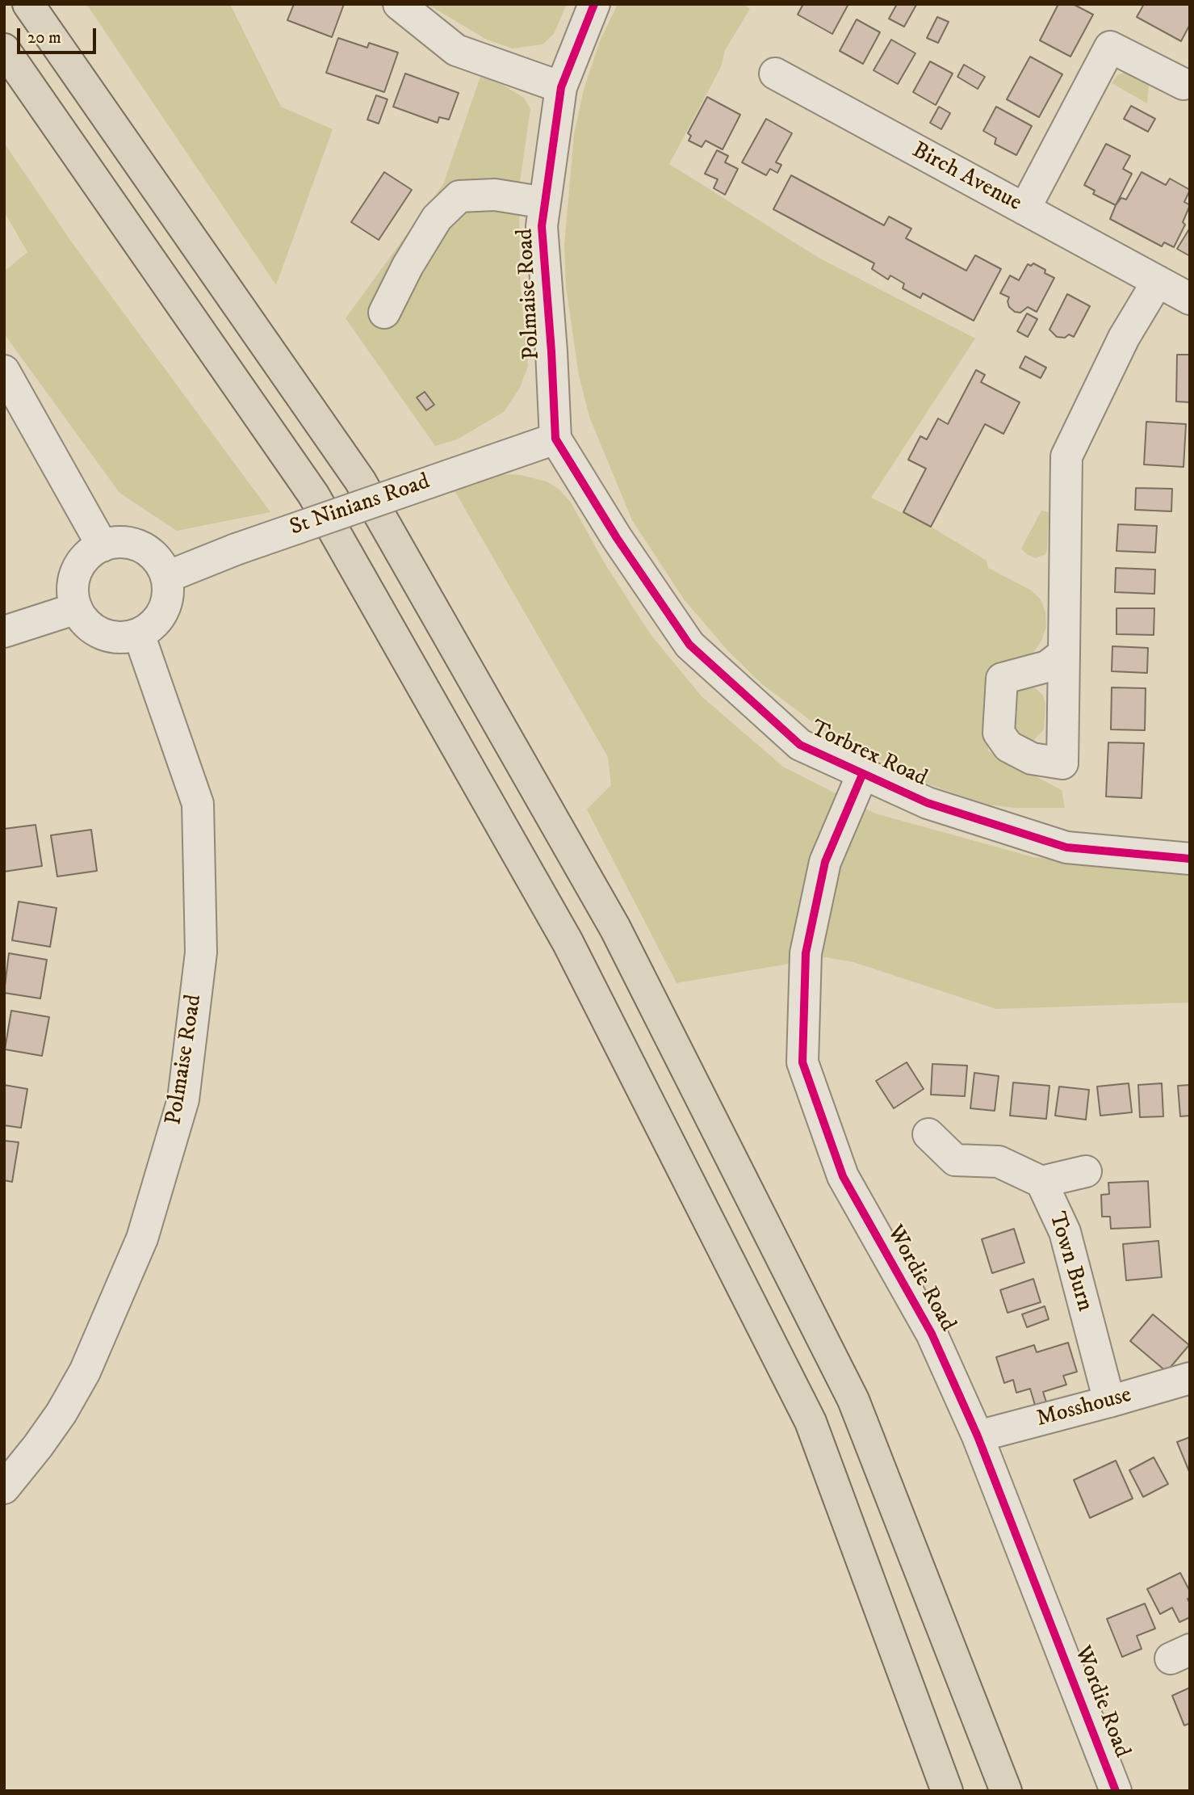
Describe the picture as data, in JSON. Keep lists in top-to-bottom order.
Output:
{
  "streets": {
    "street": [
      "Birch Avenue",
      "Polmaise Road",
      "St Ninians Road",
      "Torbrex Road",
      "Town Burn",
      "Wordie Road",
      "Mosshouse"
    ]
  },
  "crossings": [
    ["Polmaise Road", "St Ninians Road"],
    ["Polmaise Road", "Torbrex Road"],
    ["Torbrex Road", "Wordie Road"],
    ["Town Burn", "Mosshouse"],
    ["Wordie Road", "Mosshouse"]
  ],
  "scale_bar": "20 m"
}
